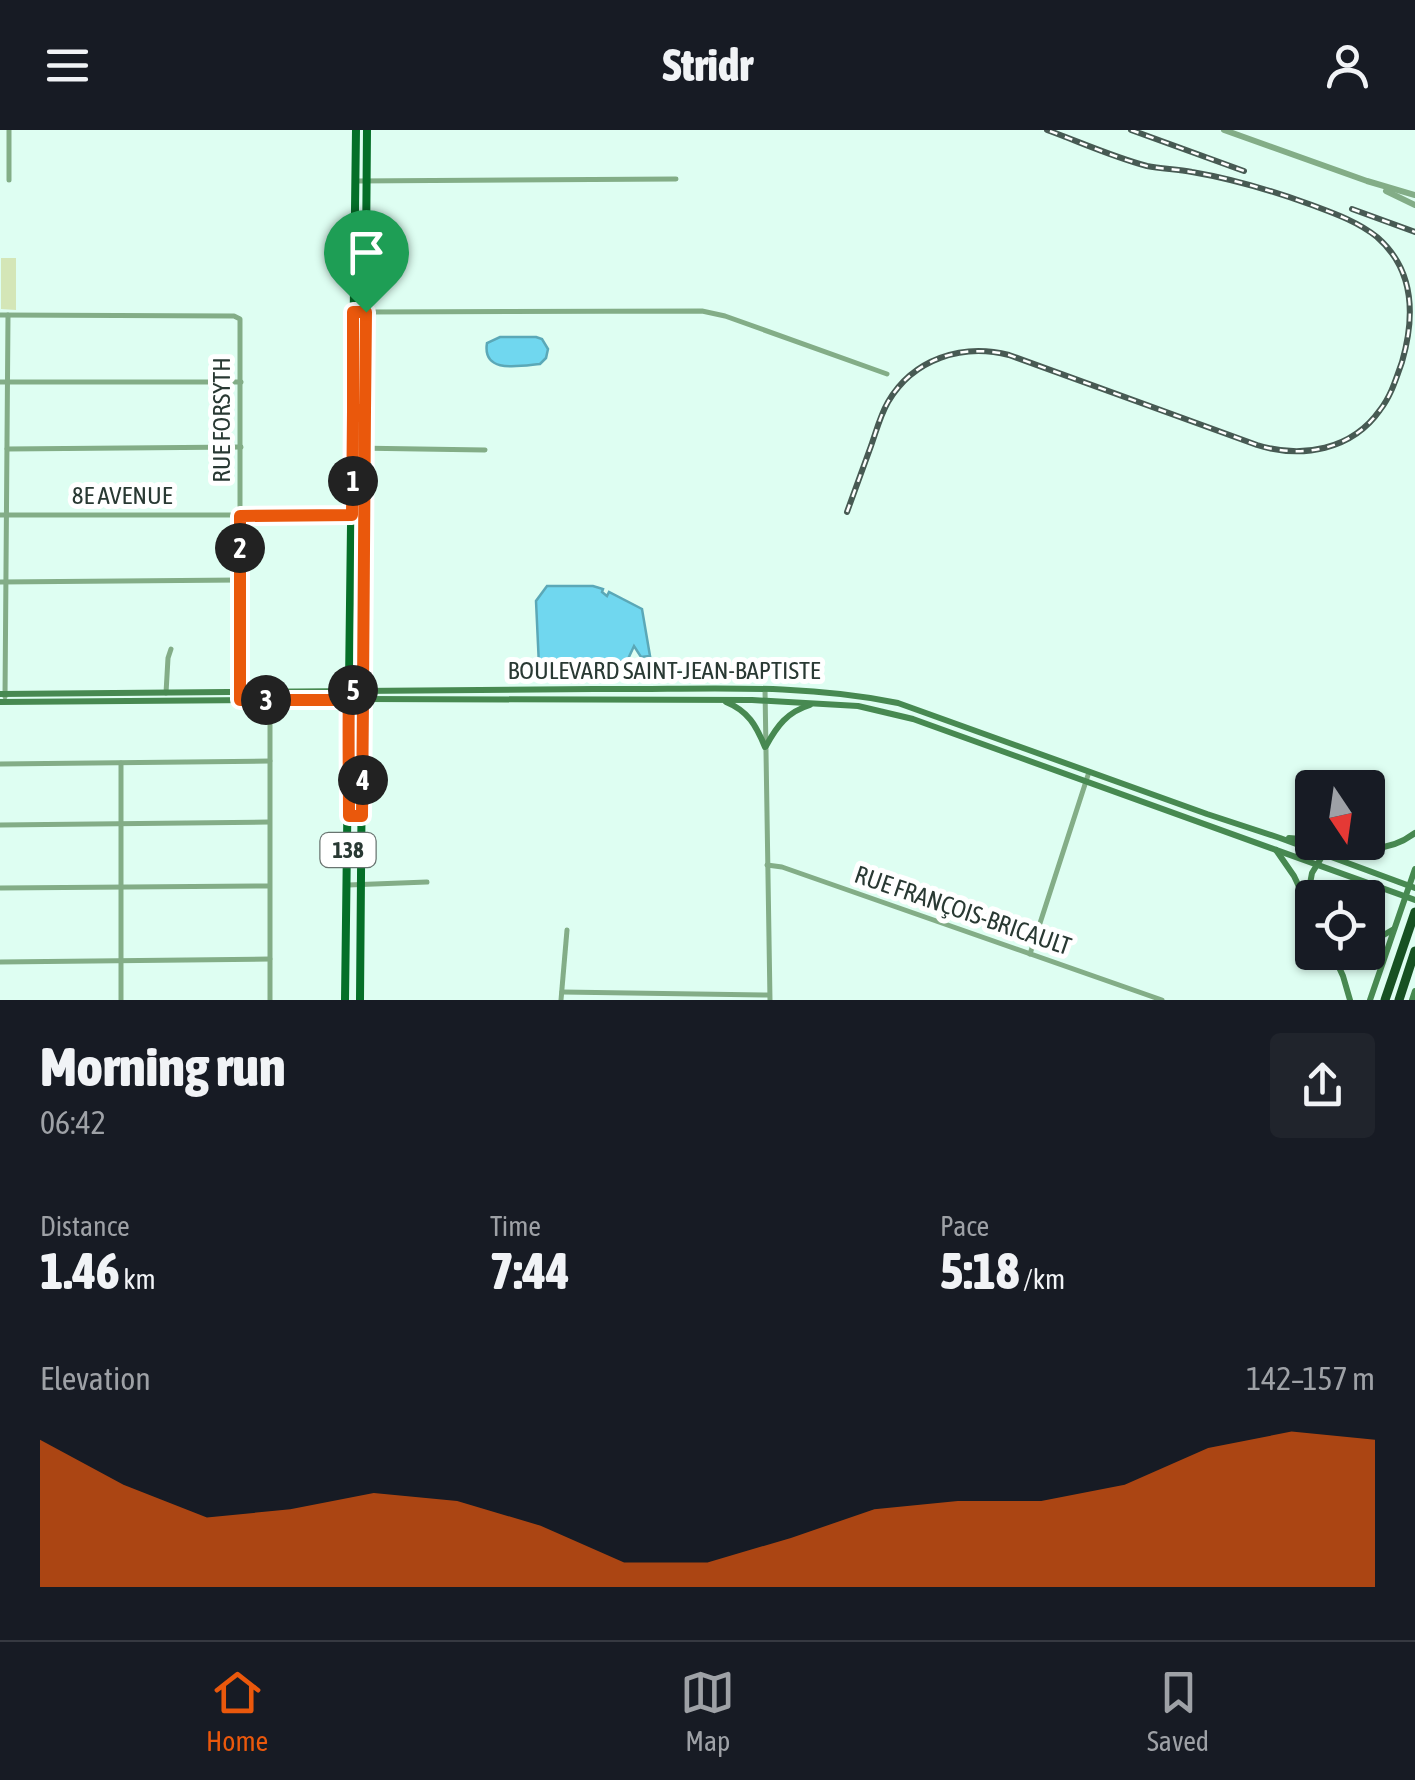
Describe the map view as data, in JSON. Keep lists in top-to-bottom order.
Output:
{
  "streets": {
    "main road": ["BOULEVARD SAINT-JEAN-BAPTISTE", "138"],
    "street": ["RUE FORSYTH", "8E AVENUE", "RUE FRANÇOIS-BRICAULT"]
  },
  "crossings": [
    ["RUE FORSYTH", "8E AVENUE"],
    ["RUE FORSYTH", "BOULEVARD SAINT-JEAN-BAPTISTE"],
    ["8E AVENUE", "138"],
    ["BOULEVARD SAINT-JEAN-BAPTISTE", "138"]
  ],
  "north": "bottom",
  "page": {
    "header": "Stridr",
    "pins": [
      "1",
      "2",
      "5",
      "3",
      "4"
    ],
    "heading": ["Morning run", "06:42"],
    "stats": [
      ["Distance", "1.46 km"],
      ["Time", "7:44"],
      ["Pace", "5:18 /km"]
    ],
    "chart": ["Elevation", "142–157 m"],
    "tabs": ["Home", "Map", "Saved"]
  }
}
